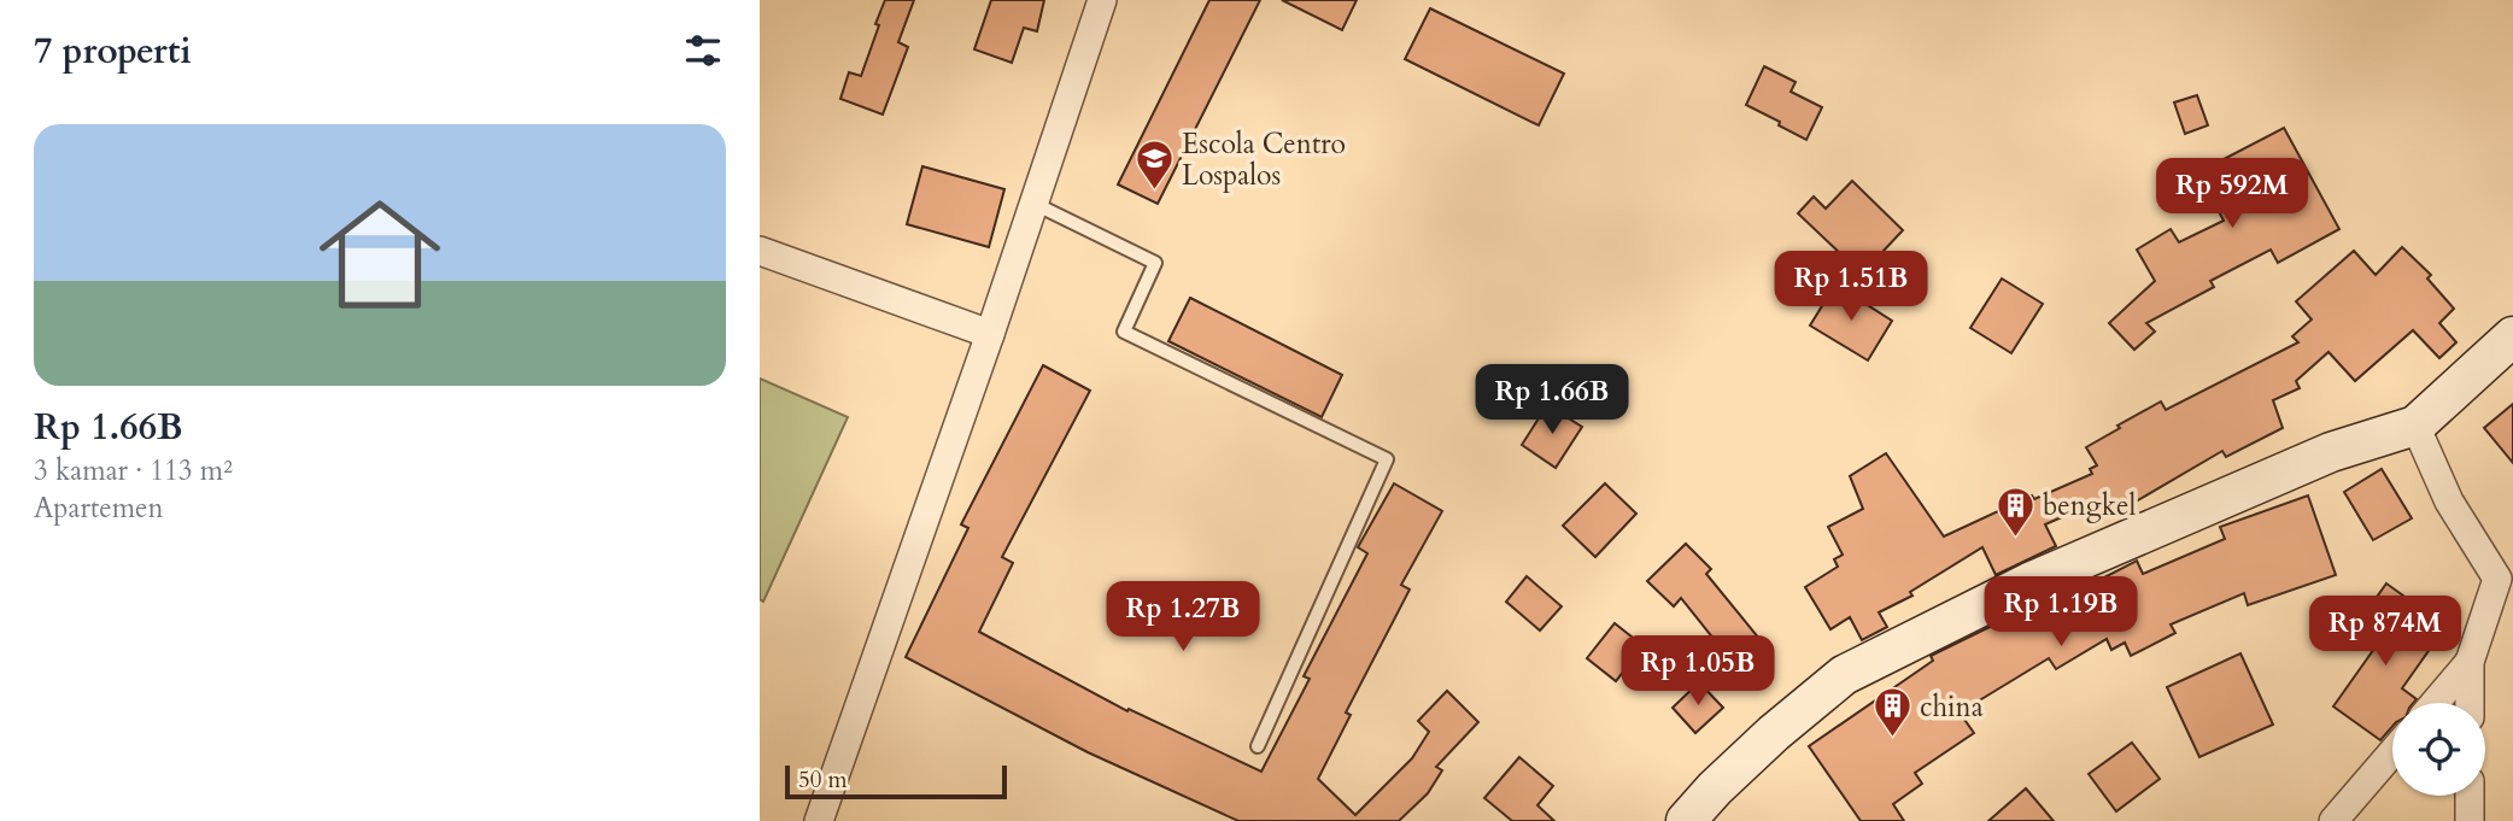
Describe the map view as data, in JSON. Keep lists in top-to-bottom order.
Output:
{
  "places": {
    "school or university": ["Escola Centro Lospalos"],
    "building": ["bengkel", "china"]
  },
  "scale_bar": "50 m",
  "page": {
    "heading": "7 properti",
    "list": [
      {
        "name": "Rp 1.66B",
        "note": "3 kamar · 113 m² · Apartemen"
      }
    ],
    "price": [
      "Rp 592M",
      "Rp 1.51B",
      "Rp 1.66B",
      "Rp 1.19B",
      "Rp 1.27B",
      "Rp 874M",
      "Rp 1.05B"
    ],
    "scale": "50 m"
  }
}
